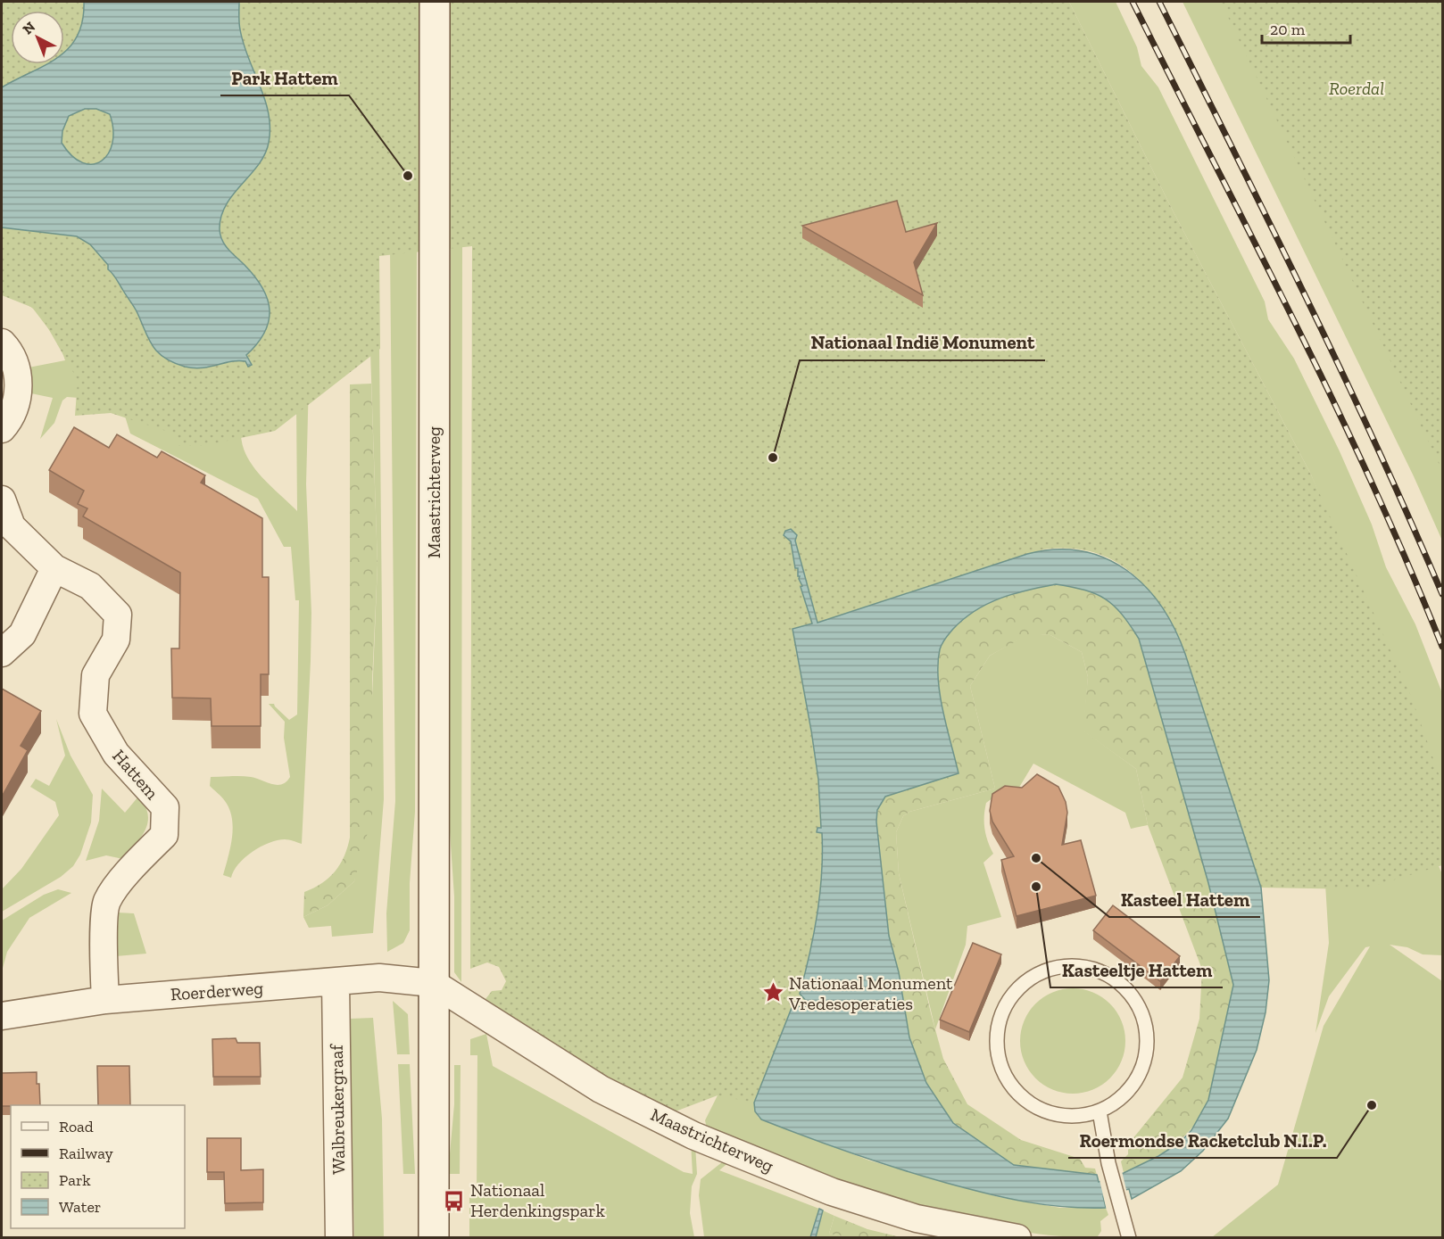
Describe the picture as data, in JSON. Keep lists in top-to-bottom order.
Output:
{
  "streets": {
    "main road": ["Maastrichterweg"],
    "street": ["Hattem", "Roerderweg", "Walbreukergraaf"]
  },
  "crossings": [
    ["Maastrichterweg", "Roerderweg"],
    ["Hattem", "Roerderweg"],
    ["Roerderweg", "Walbreukergraaf"]
  ],
  "parks": ["Roerdal"],
  "places": {
    "other": [
      "Park Hattem",
      "Nationaal Indië Monument",
      "Kasteel Hattem",
      "Kasteeltje Hattem",
      "Roermondse Racketclub N.I.P."
    ],
    "place": ["Nationaal Monument Vredesoperaties"],
    "bus stop": ["Nationaal Herdenkingspark"]
  },
  "legend": [
    "Road",
    "Railway",
    "Park",
    "Water"
  ],
  "scale_bar": "20 m",
  "north": "top left"
}
